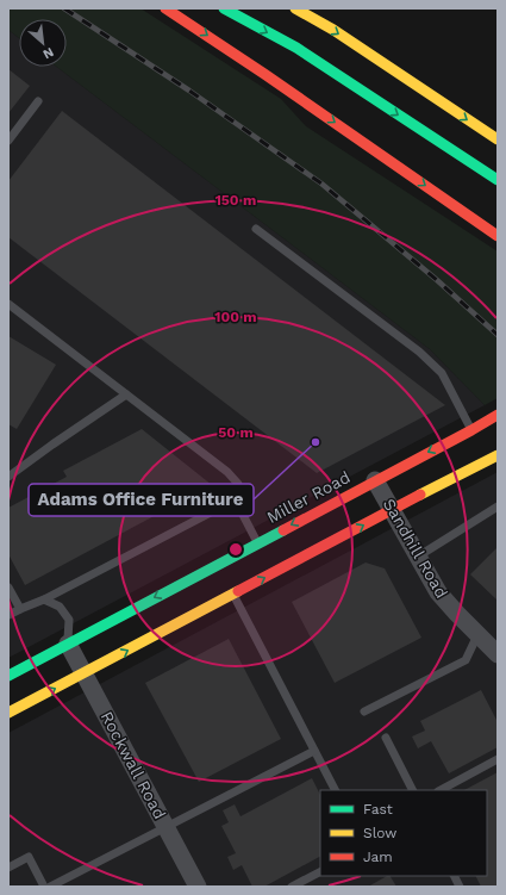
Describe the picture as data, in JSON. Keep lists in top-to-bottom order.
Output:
{
  "streets": {
    "main road": ["Miller Road"],
    "street": ["Sandhill Road", "Rockwall Road"]
  },
  "crossings": [
    ["Miller Road", "Sandhill Road"],
    ["Miller Road", "Rockwall Road"]
  ],
  "places": ["Adams Office Furniture"],
  "legend": ["Fast", "Slow", "Jam"],
  "north": "bottom right",
  "rings": ["150 m", "100 m", "50 m"]
}
